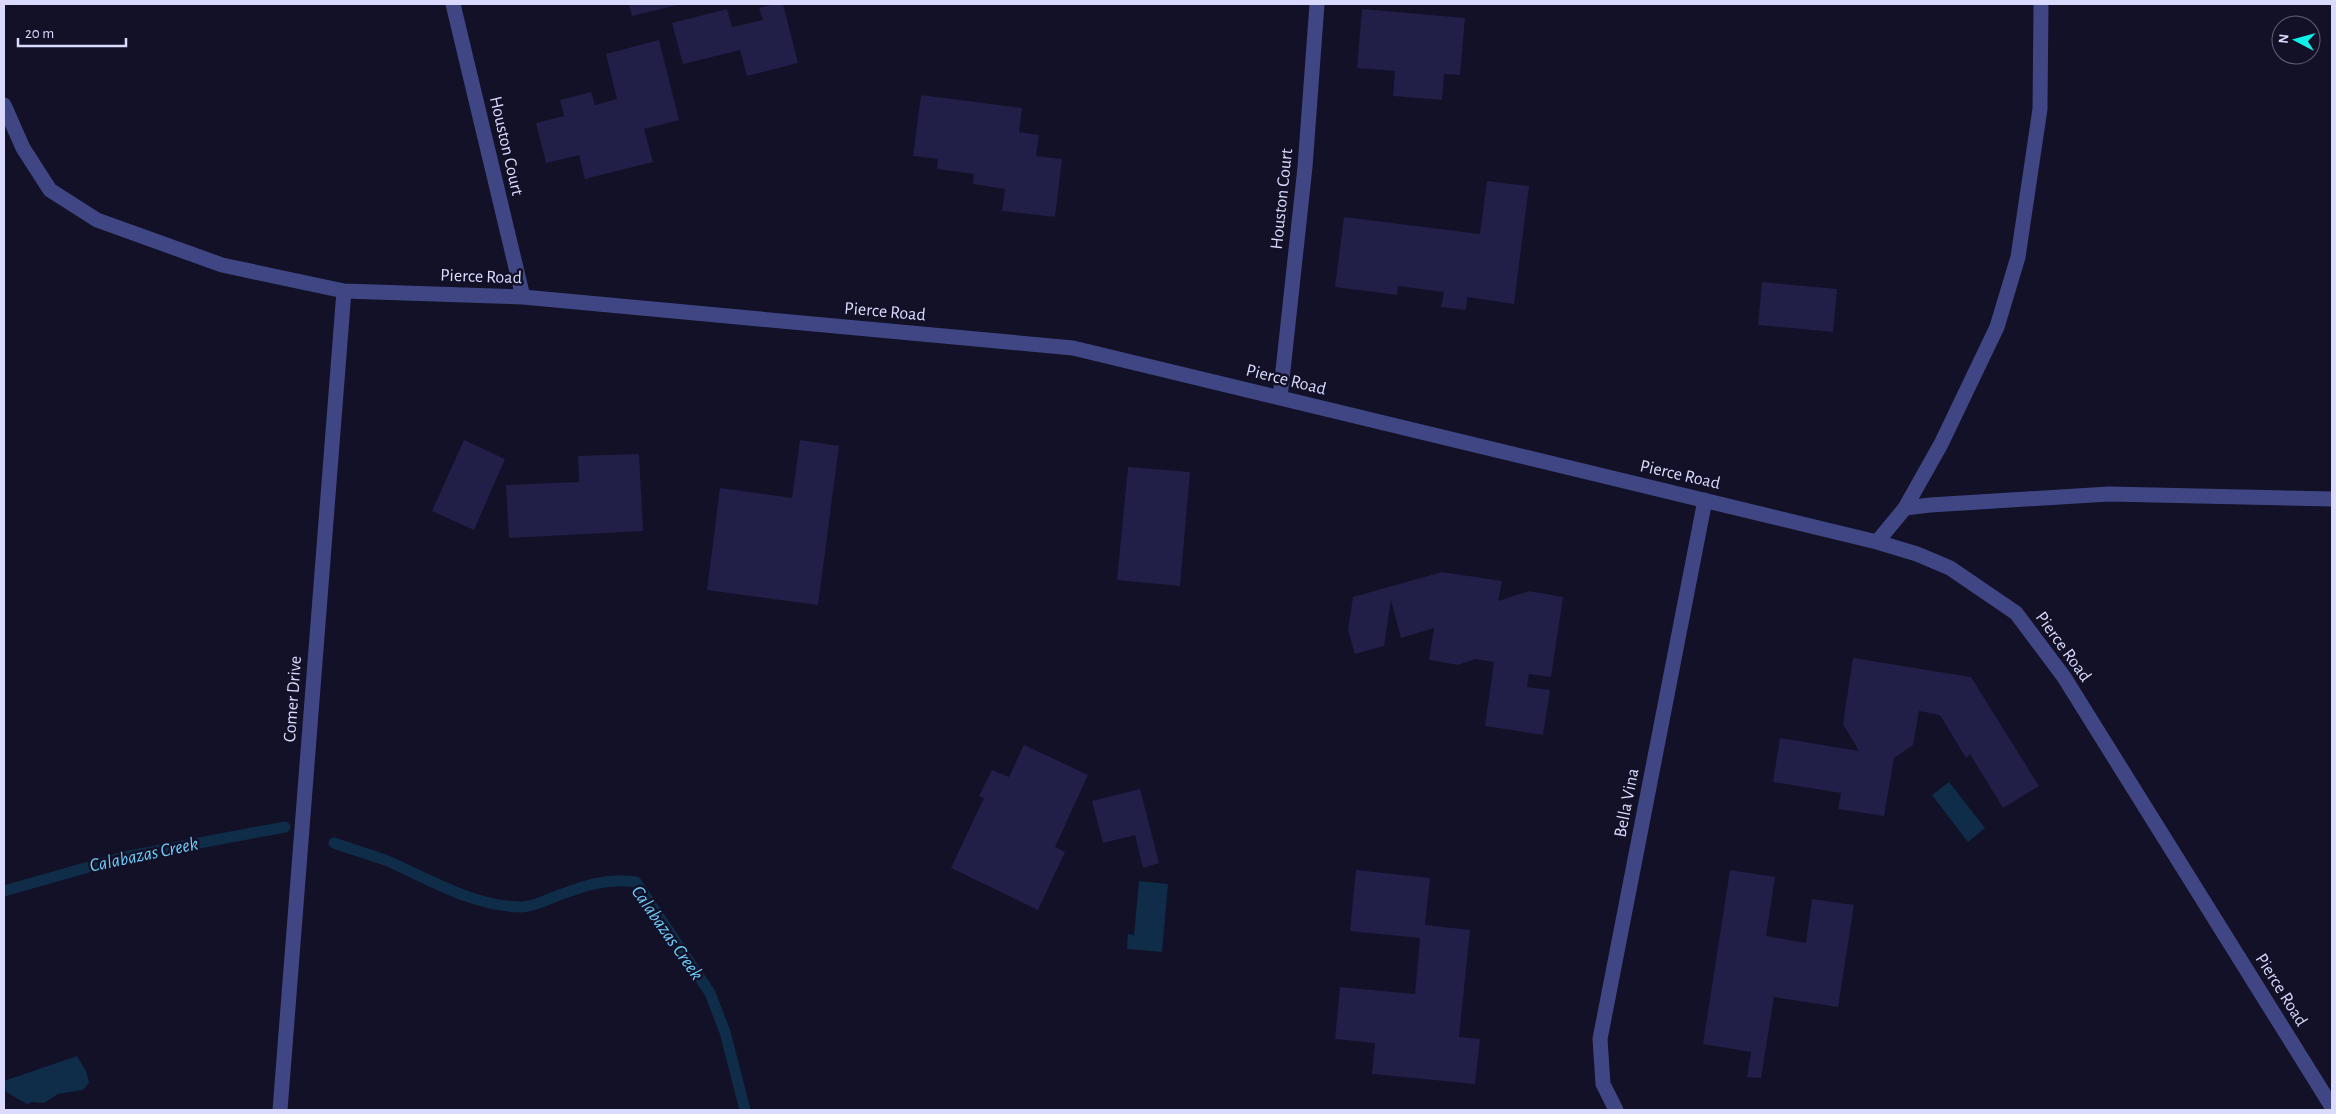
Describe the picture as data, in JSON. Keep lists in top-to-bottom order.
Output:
{
  "streets": {
    "street": [
      "Houston Court",
      "Pierce Road",
      "Comer Drive",
      "Bella Vina"
    ]
  },
  "crossings": [
    ["Houston Court", "Pierce Road"],
    ["Pierce Road", "Comer Drive"],
    ["Pierce Road", "Bella Vina"]
  ],
  "water": ["Calabazas Creek"],
  "scale_bar": "20 m",
  "north": "left"
}
